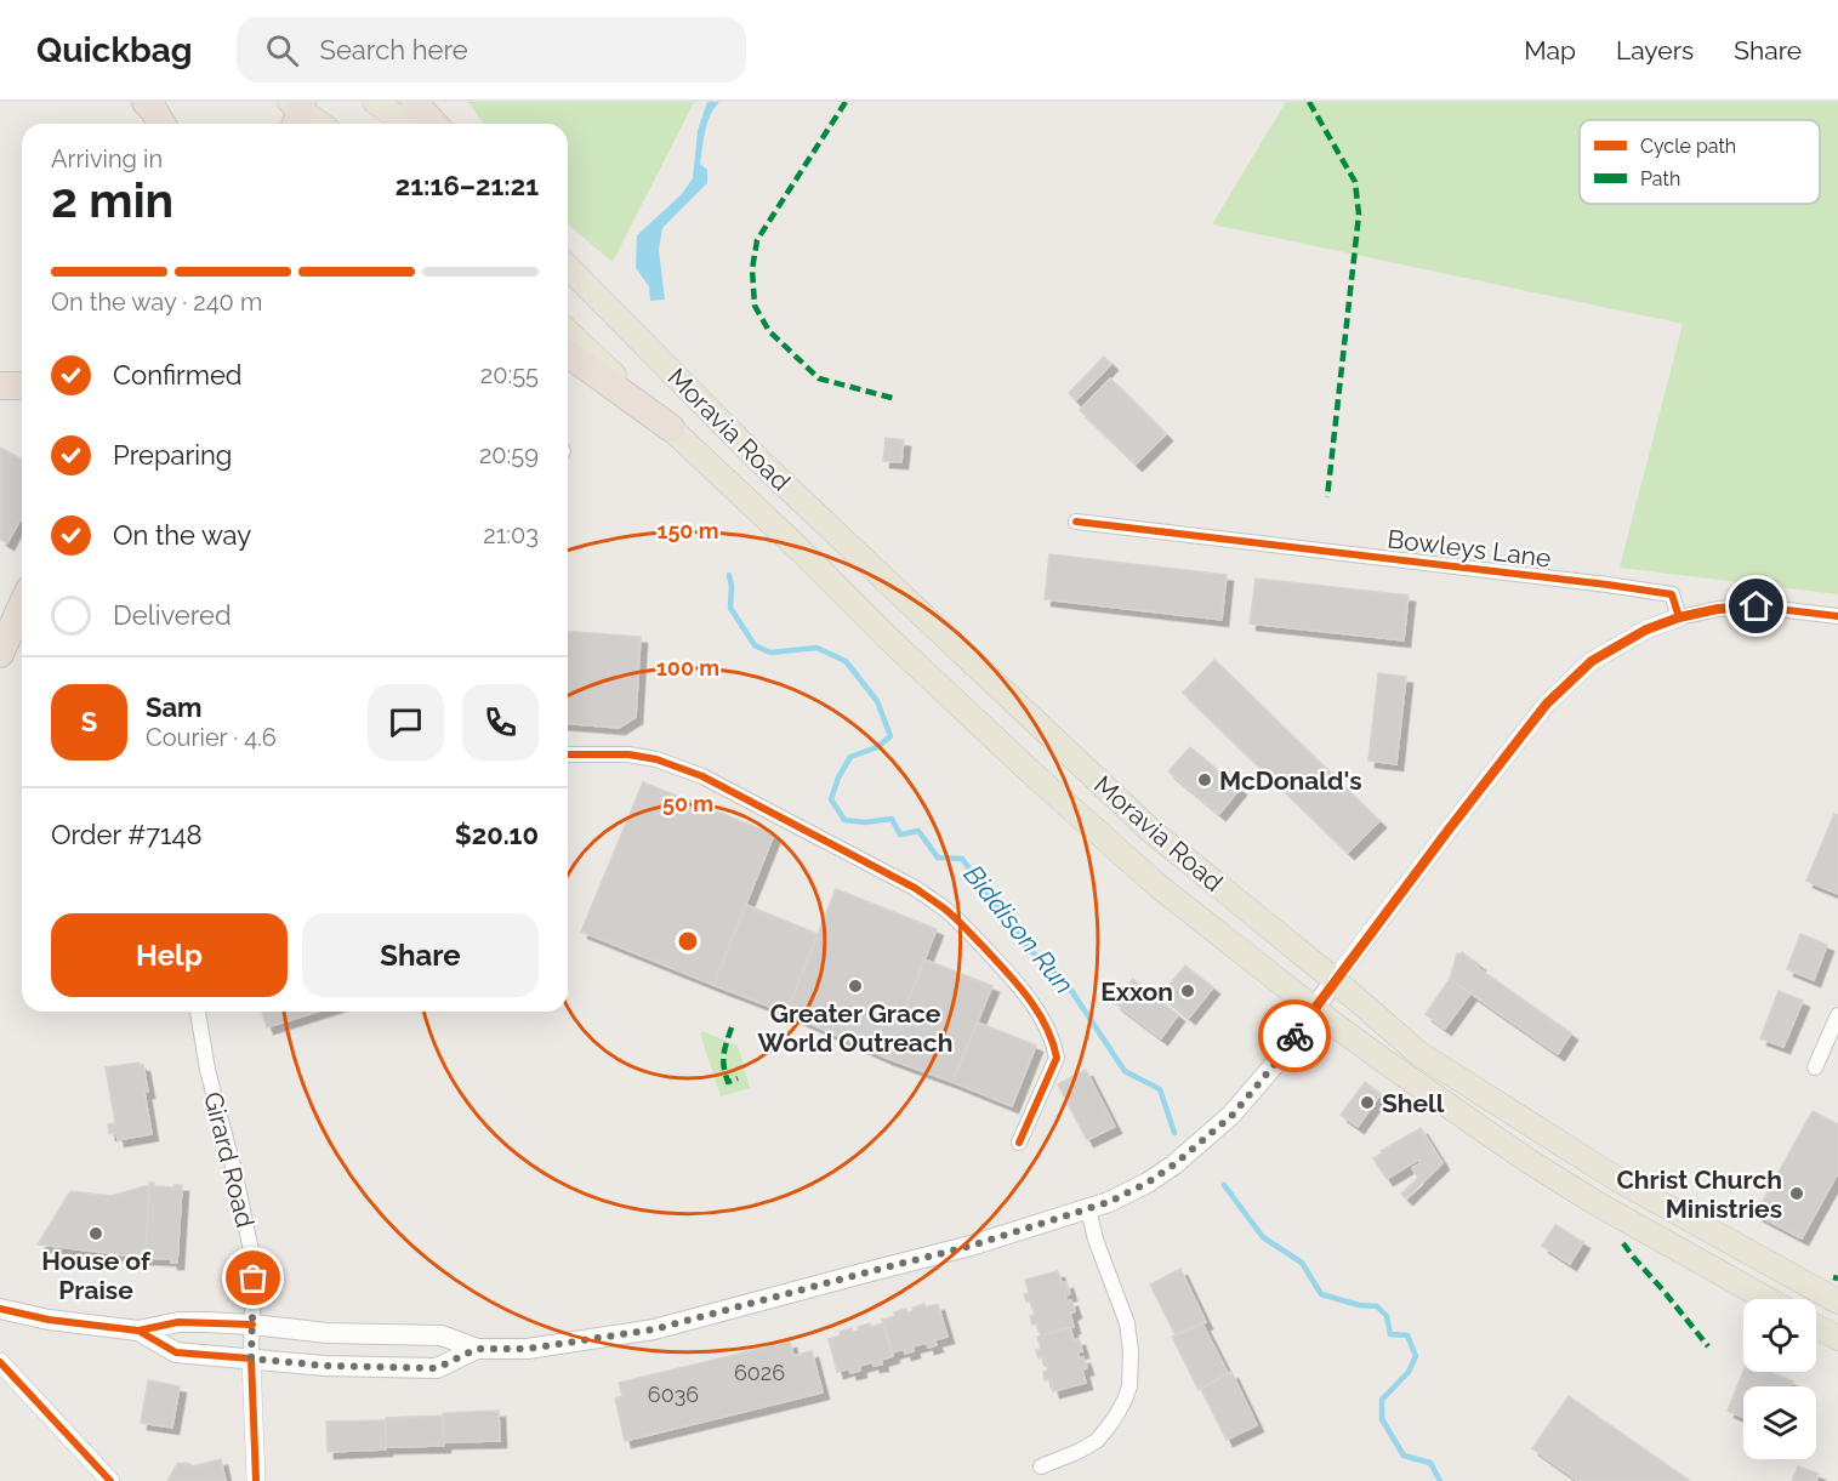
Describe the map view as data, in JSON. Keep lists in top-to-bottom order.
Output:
{
  "streets": {
    "main road": ["Moravia Road"],
    "street": ["Bowleys Lane", "Girard Road"]
  },
  "water": ["Biddison Run"],
  "places": [
    "McDonald's",
    "Greater Grace World Outreach",
    "Exxon",
    "Shell",
    "Christ Church Ministries",
    "House of Praise"
  ],
  "house_numbers": ["6026", "6036"],
  "legend": ["Cycle path", "Path"],
  "page": {
    "header": "Quickbag",
    "search": "Search here",
    "nav": ["Map", "Layers", "Share"],
    "heading": ["2 min", "Arriving in", "21:16–21:21"],
    "panel": [
      "Sam",
      "Courier · 4.6",
      "Order #7148",
      "$20.10"
    ],
    "bar": "On the way · 240 m",
    "list": [
      ["Confirmed", "20:55"],
      ["Preparing", "20:59"],
      ["On the way", "21:03"],
      "Delivered"
    ],
    "round": "S",
    "buttons": ["Help", "Share"]
  },
  "rings": ["150 m", "100 m", "50 m"]
}
